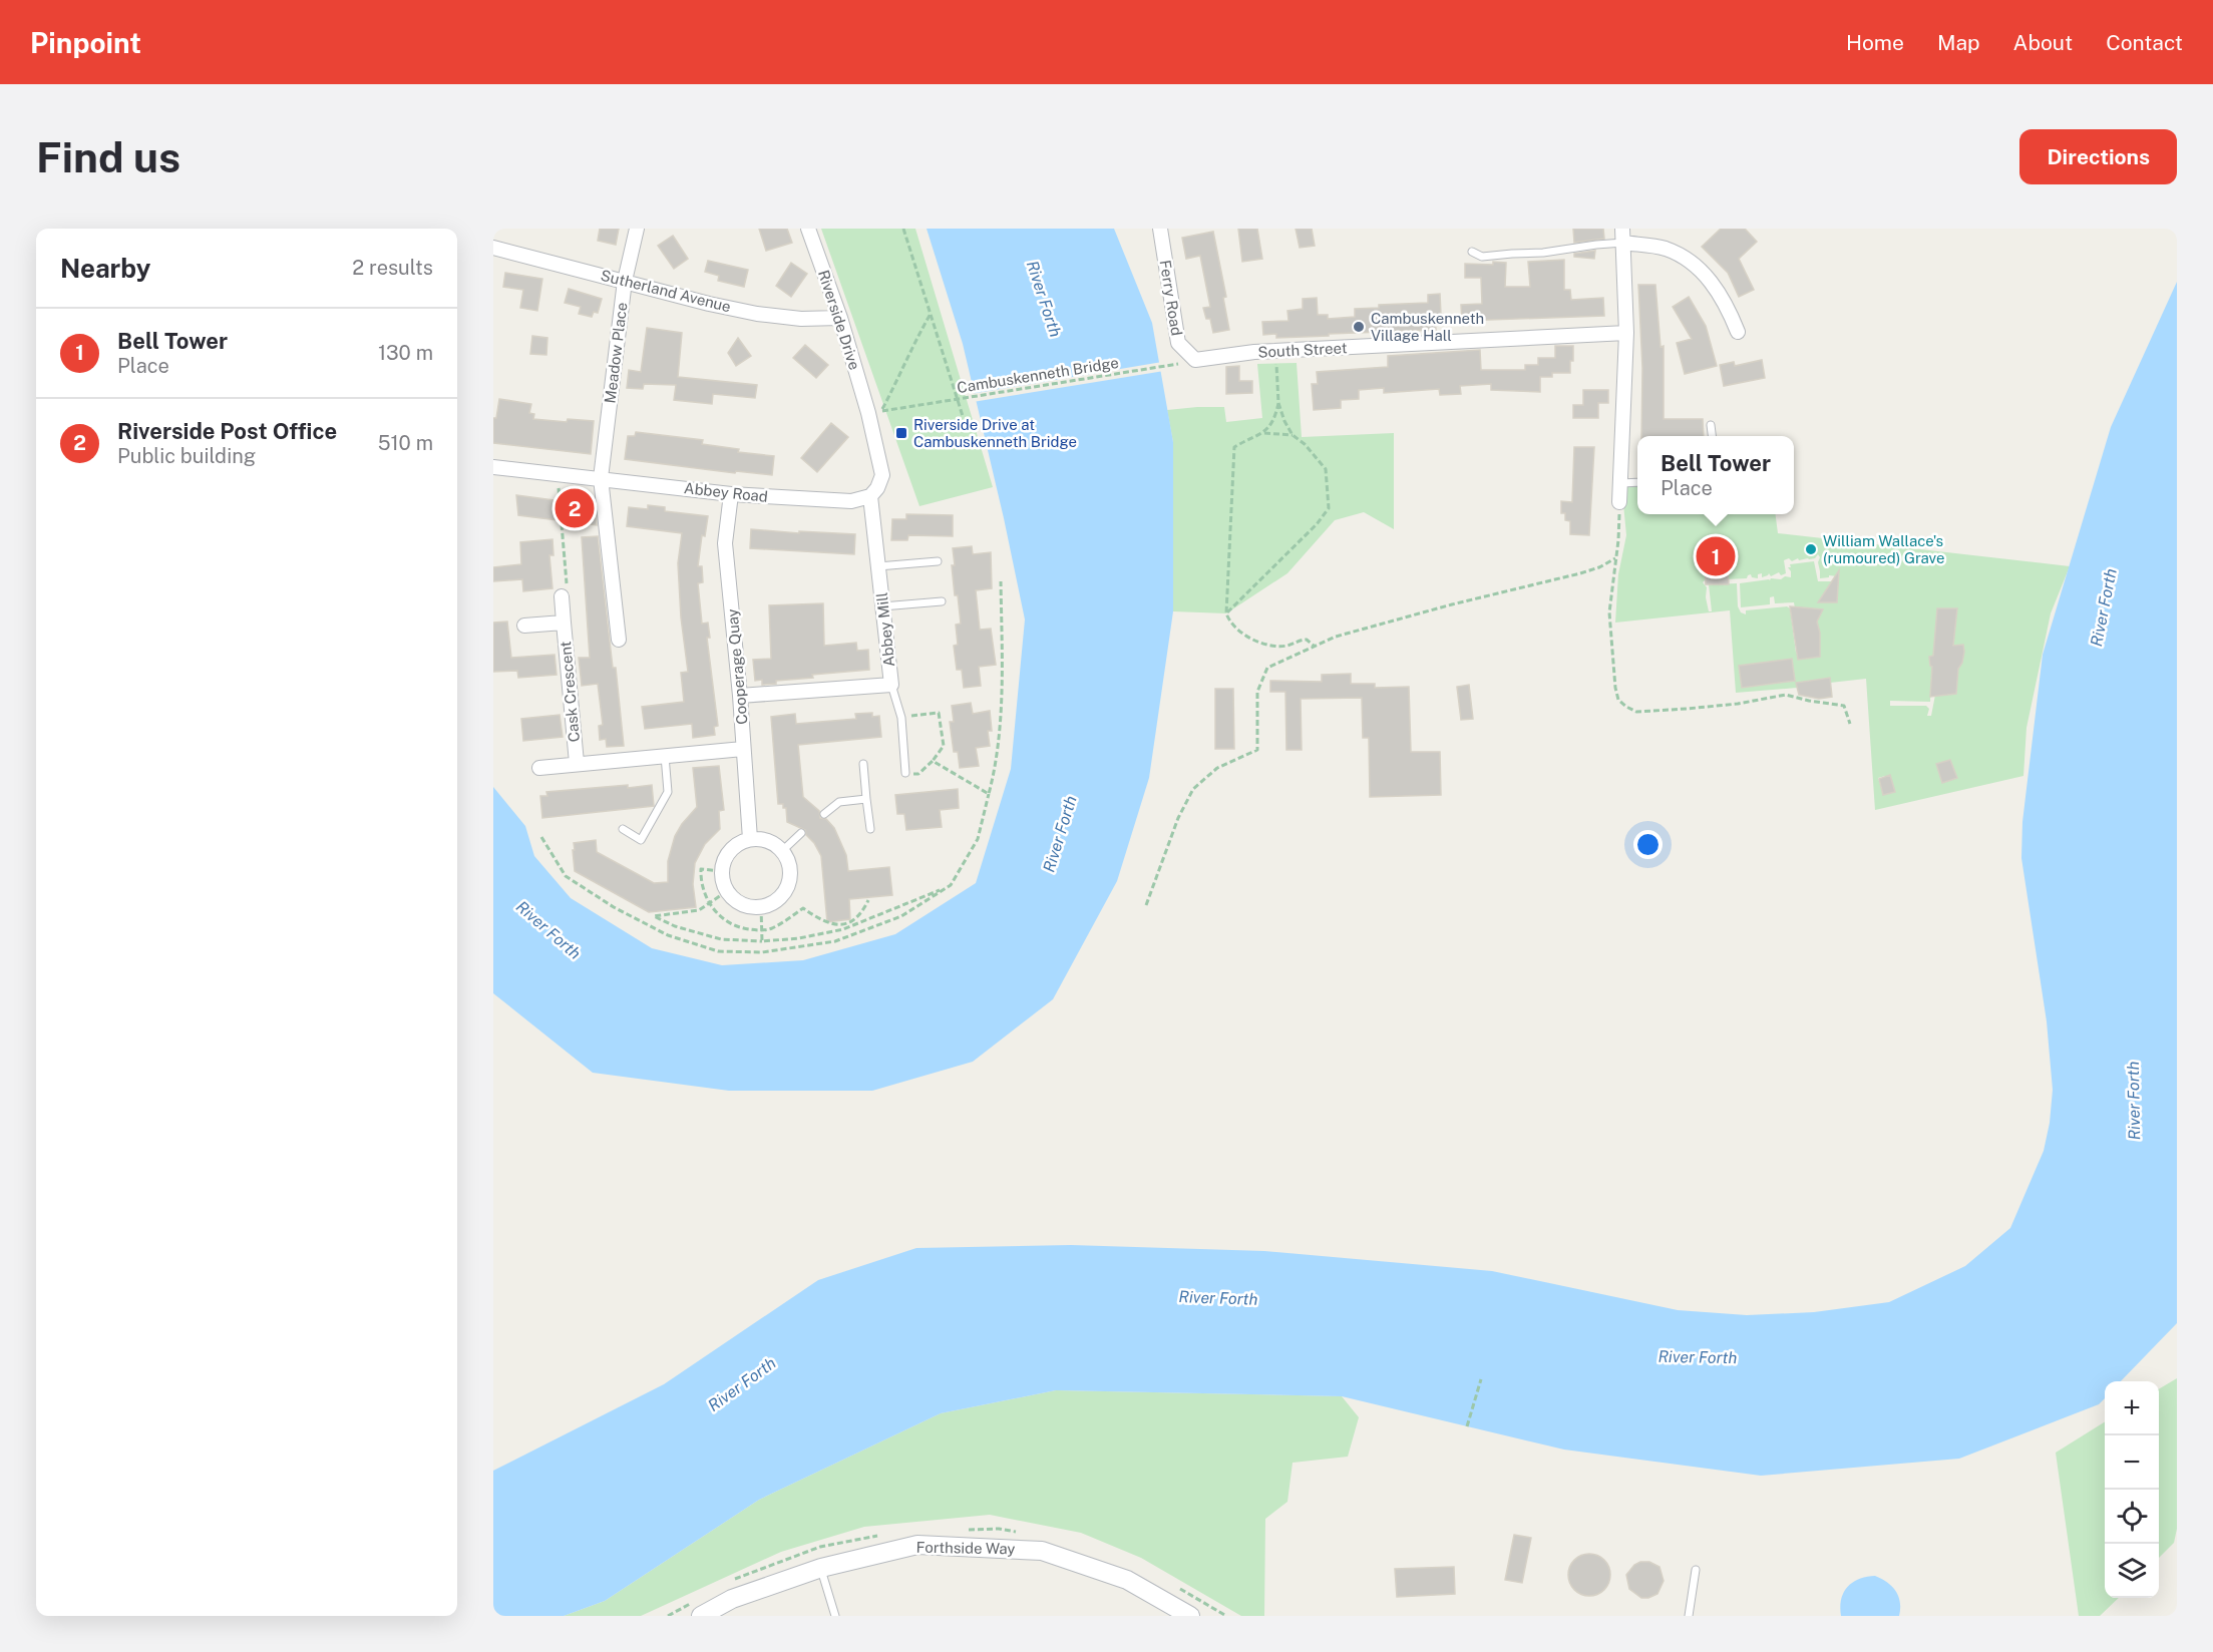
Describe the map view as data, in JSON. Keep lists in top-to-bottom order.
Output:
{
  "streets": {
    "street": [
      "Sutherland Avenue",
      "Ferry Road",
      "Riverside Drive",
      "South Street",
      "Meadow Place",
      "Abbey Road",
      "Abbey Mill",
      "Cooperage Quay",
      "Cask Crescent",
      "Forthside Way"
    ],
    "path": ["Cambuskenneth Bridge"]
  },
  "crossings": [
    ["Sutherland Avenue", "Riverside Drive"],
    ["Sutherland Avenue", "Meadow Place"],
    ["Ferry Road", "South Street"],
    ["Riverside Drive", "Cambuskenneth Bridge"],
    ["Meadow Place", "Abbey Road"],
    ["Abbey Road", "Abbey Mill"],
    ["Abbey Road", "Cooperage Quay"],
    ["Abbey Mill", "Cooperage Quay"],
    ["Cooperage Quay", "Cask Crescent"]
  ],
  "water": ["River Forth"],
  "places": {
    "other": ["Cambuskenneth Village Hall", "William Wallace's (rumoured) Grave"],
    "transit": ["Riverside Drive at Cambuskenneth Bridge"]
  },
  "page": {
    "header": "Pinpoint",
    "nav": [
      "Home",
      "Map",
      "About",
      "Contact"
    ],
    "buttons": "Directions",
    "title": "Find us",
    "heading": ["Nearby", "2 results"],
    "list": [
      {
        "mark": "1",
        "name": "Bell Tower",
        "note": "Place",
        "value": "130 m"
      },
      {
        "mark": "2",
        "name": "Riverside Post Office",
        "note": "Public building",
        "value": "510 m"
      }
    ],
    "popup": ["Bell Tower", "Place"],
    "pins": ["2", "1"],
    "map_buttons": ["+", "−"]
  }
}
